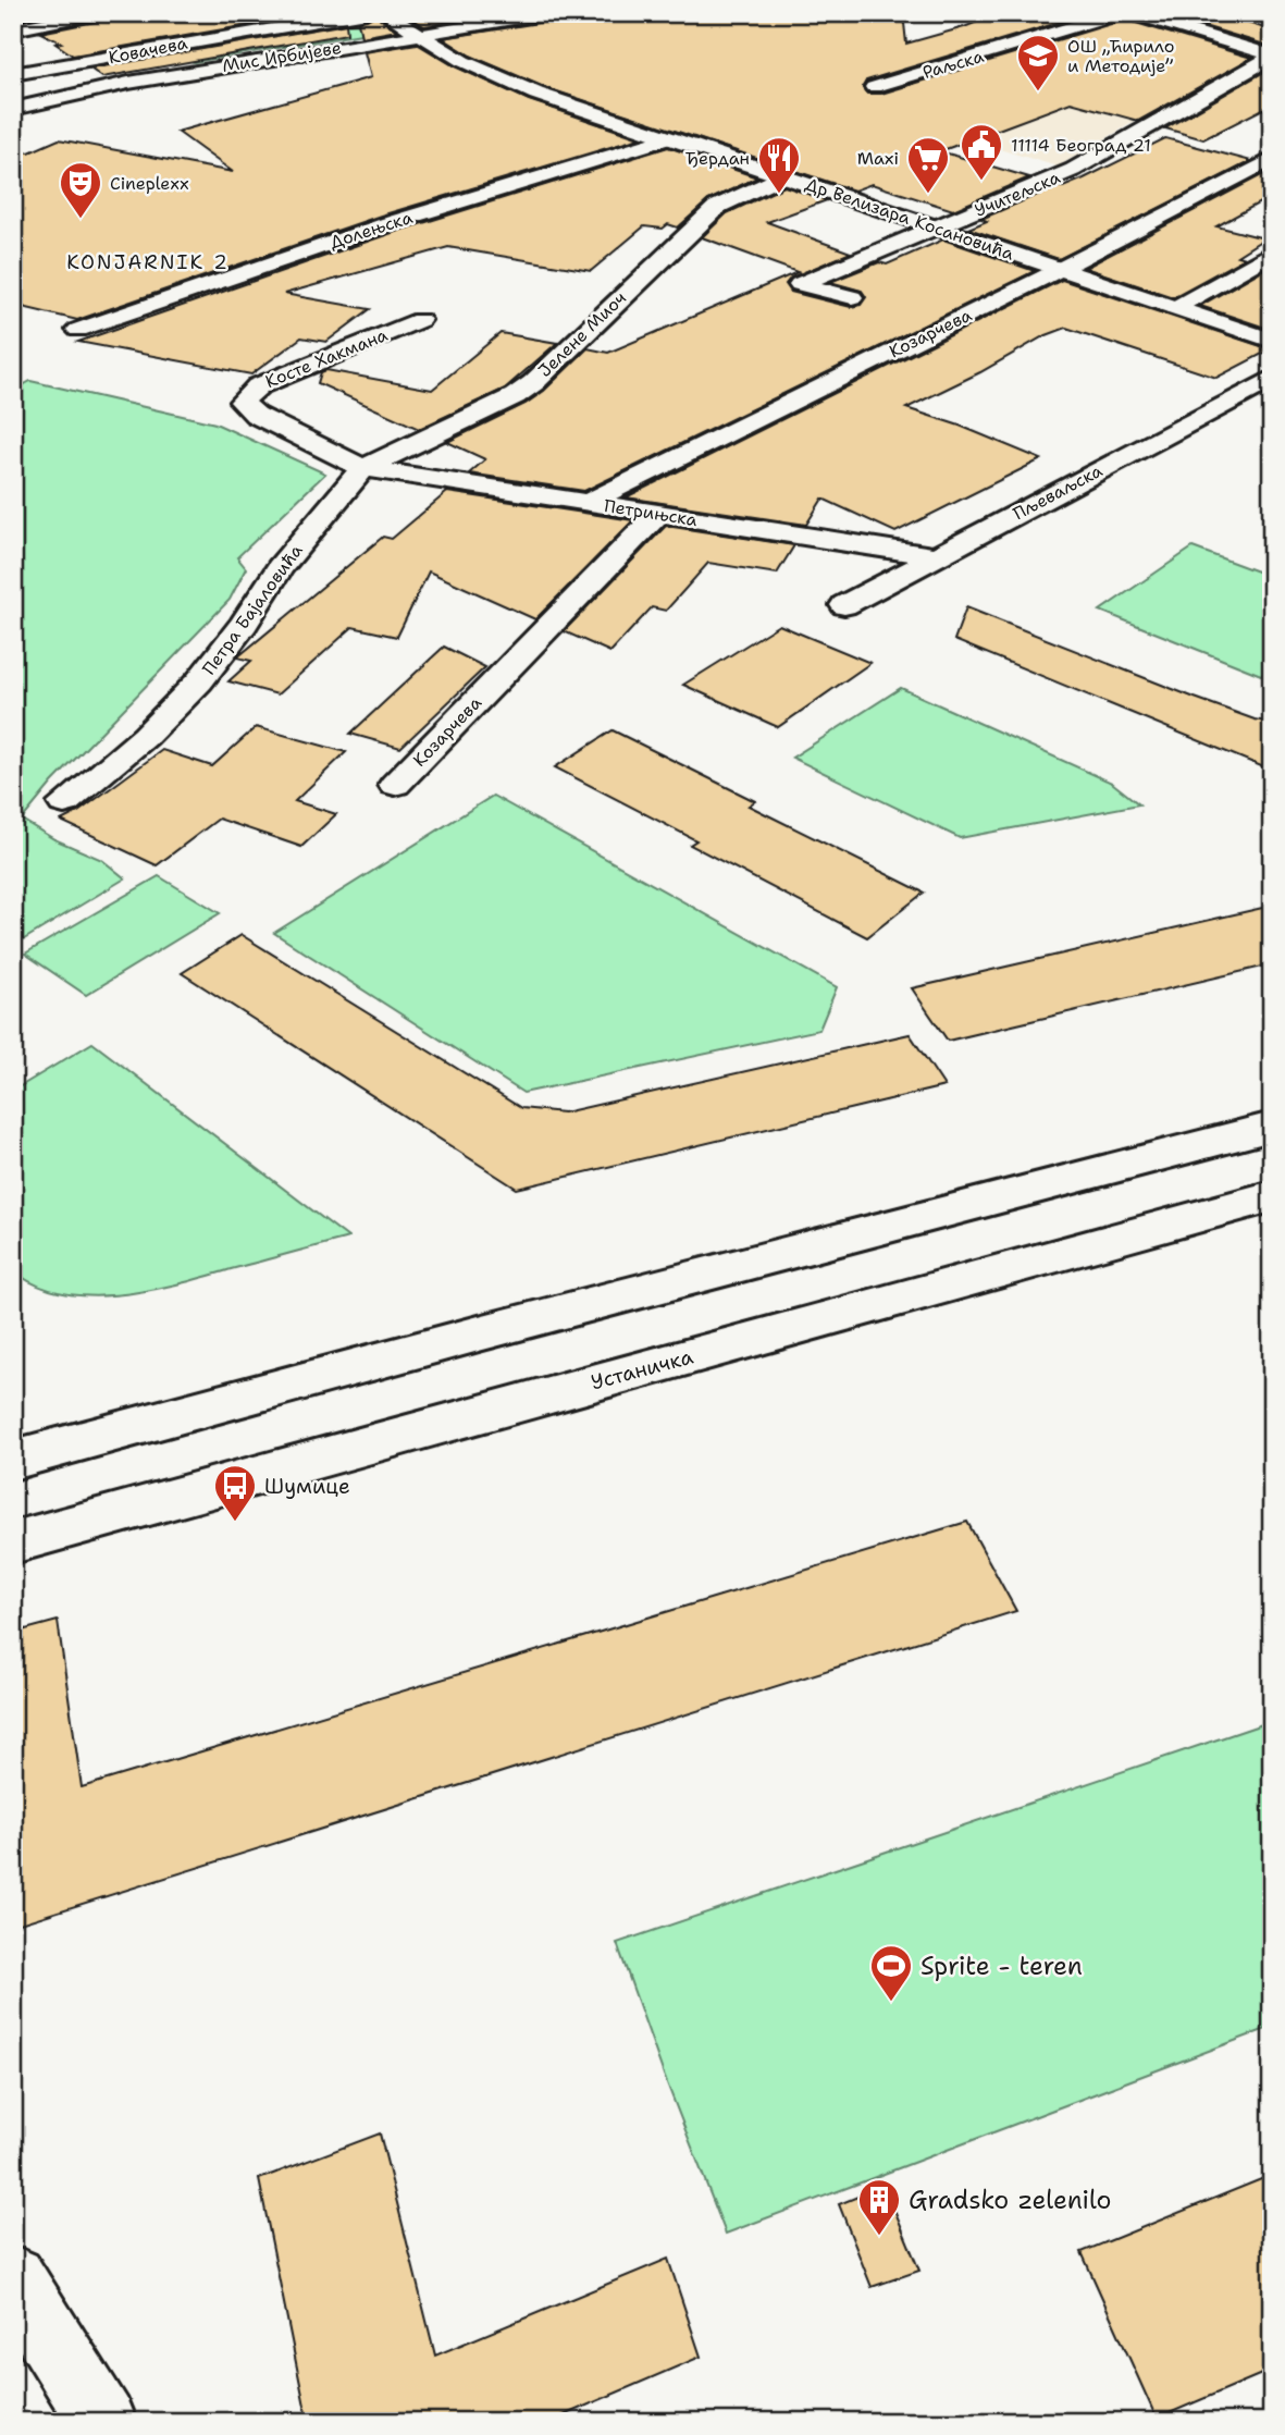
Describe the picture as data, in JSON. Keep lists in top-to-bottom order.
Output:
{
  "streets": {
    "street": [
      "Ковачева",
      "Мис Ирбијеве",
      "Раљска",
      "Учитељска",
      "Др Велизара Косановића",
      "Долењска",
      "Козарчева",
      "Јелене Миоч",
      "Косте Хакмана",
      "Пљеваљска",
      "Петрињска",
      "Петра Бајаловића",
      "Устаничка"
    ]
  },
  "crossings": [
    ["Мис Ирбијеве", "Др Велизара Косановића"],
    ["Учитељска", "Др Велизара Косановића"],
    ["Др Велизара Косановића", "Долењска"],
    ["Др Велизара Косановића", "Козарчева"],
    ["Др Велизара Косановића", "Јелене Миоч"],
    ["Козарчева", "Петрињска"],
    ["Јелене Миоч", "Косте Хакмана"],
    ["Јелене Миоч", "Петрињска"],
    ["Јелене Миоч", "Петра Бајаловића"],
    ["Косте Хакмана", "Петрињска"],
    ["Косте Хакмана", "Петра Бајаловића"],
    ["Пљеваљска", "Петрињска"],
    ["Петрињска", "Петра Бајаловића"]
  ],
  "districts": ["KONJARNIK 2"],
  "places": {
    "school or university": ["ОШ „Ћирило и Методије”"],
    "public building": ["11114 Београд 21"],
    "restaurant": ["Ђердан"],
    "supermarket": ["Maxi"],
    "theatre": ["Cineplexx"],
    "bus stop": ["Шумице"],
    "sports": ["Sprite - teren"],
    "building": ["Gradsko zelenilo"]
  }
}
